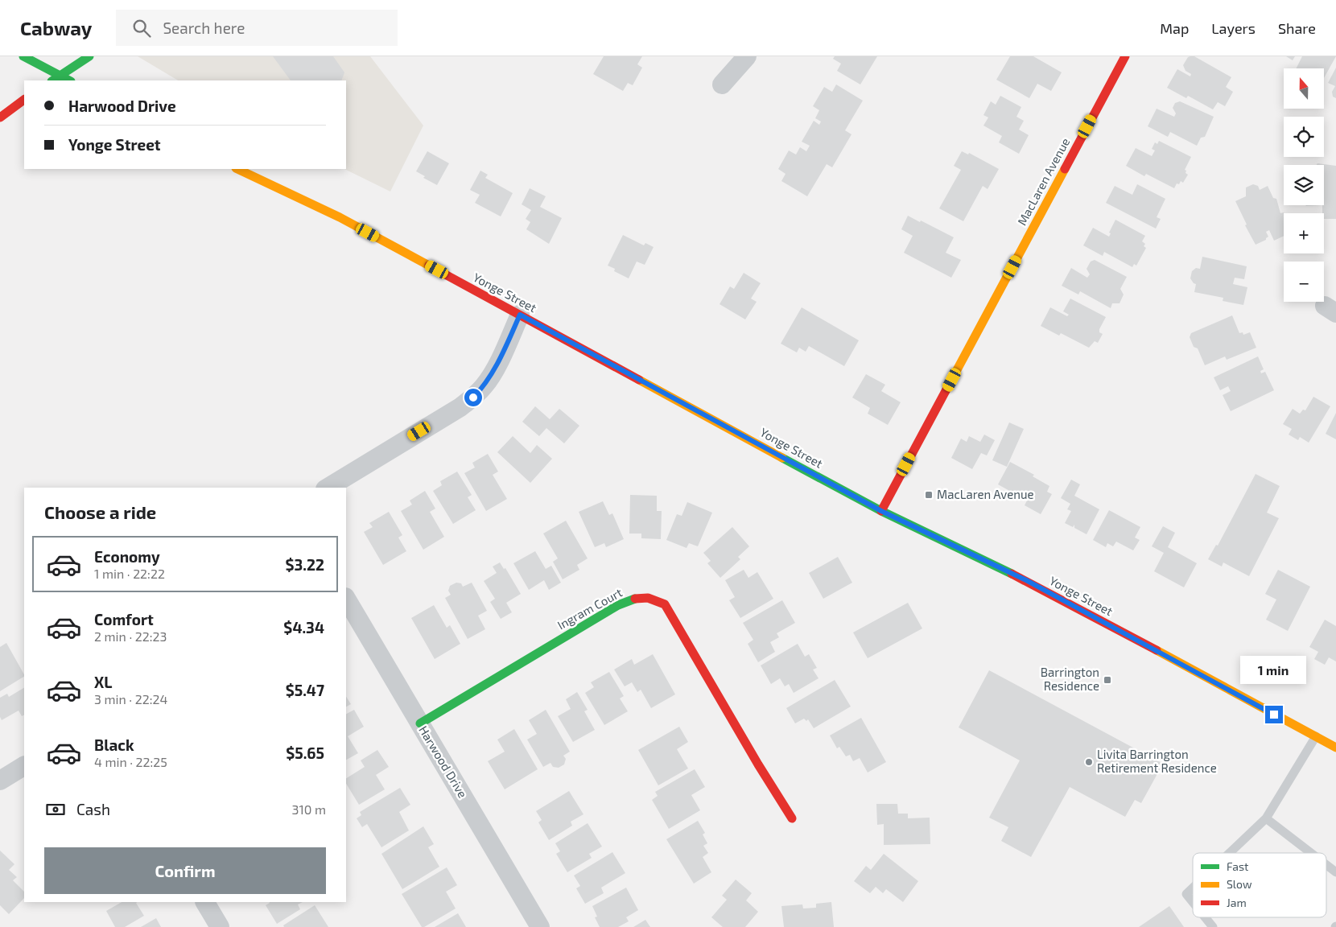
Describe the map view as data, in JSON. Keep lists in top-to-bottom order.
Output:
{
  "streets": {
    "main road": ["MacLaren Avenue", "Yonge Street", "Ingram Court"],
    "street": ["Harwood Drive"]
  },
  "crossings": [
    ["MacLaren Avenue", "Yonge Street"],
    ["Ingram Court", "Harwood Drive"]
  ],
  "places": {
    "transit": ["MacLaren Avenue", "Barrington Residence"],
    "other": ["Livita Barrington Retirement Residence"]
  },
  "legend": ["Fast", "Slow", "Jam"],
  "north": "top",
  "page": {
    "header": "Cabway",
    "search": "Search here",
    "nav": ["Map", "Layers", "Share"],
    "map_buttons": ["+", "−"],
    "banner": ["Harwood Drive", "Yonge Street"],
    "heading": "Choose a ride",
    "list": [
      {
        "name": "Economy",
        "note": "1 min · 22:22",
        "value": "$3.22"
      },
      {
        "name": "Comfort",
        "note": "2 min · 22:23",
        "value": "$4.34"
      },
      {
        "name": "XL",
        "note": "3 min · 22:24",
        "value": "$5.47"
      },
      {
        "name": "Black",
        "note": "4 min · 22:25",
        "value": "$5.65"
      }
    ],
    "bubble": "1 min",
    "pay": ["Cash", "310 m"],
    "buttons": "Confirm"
  }
}
